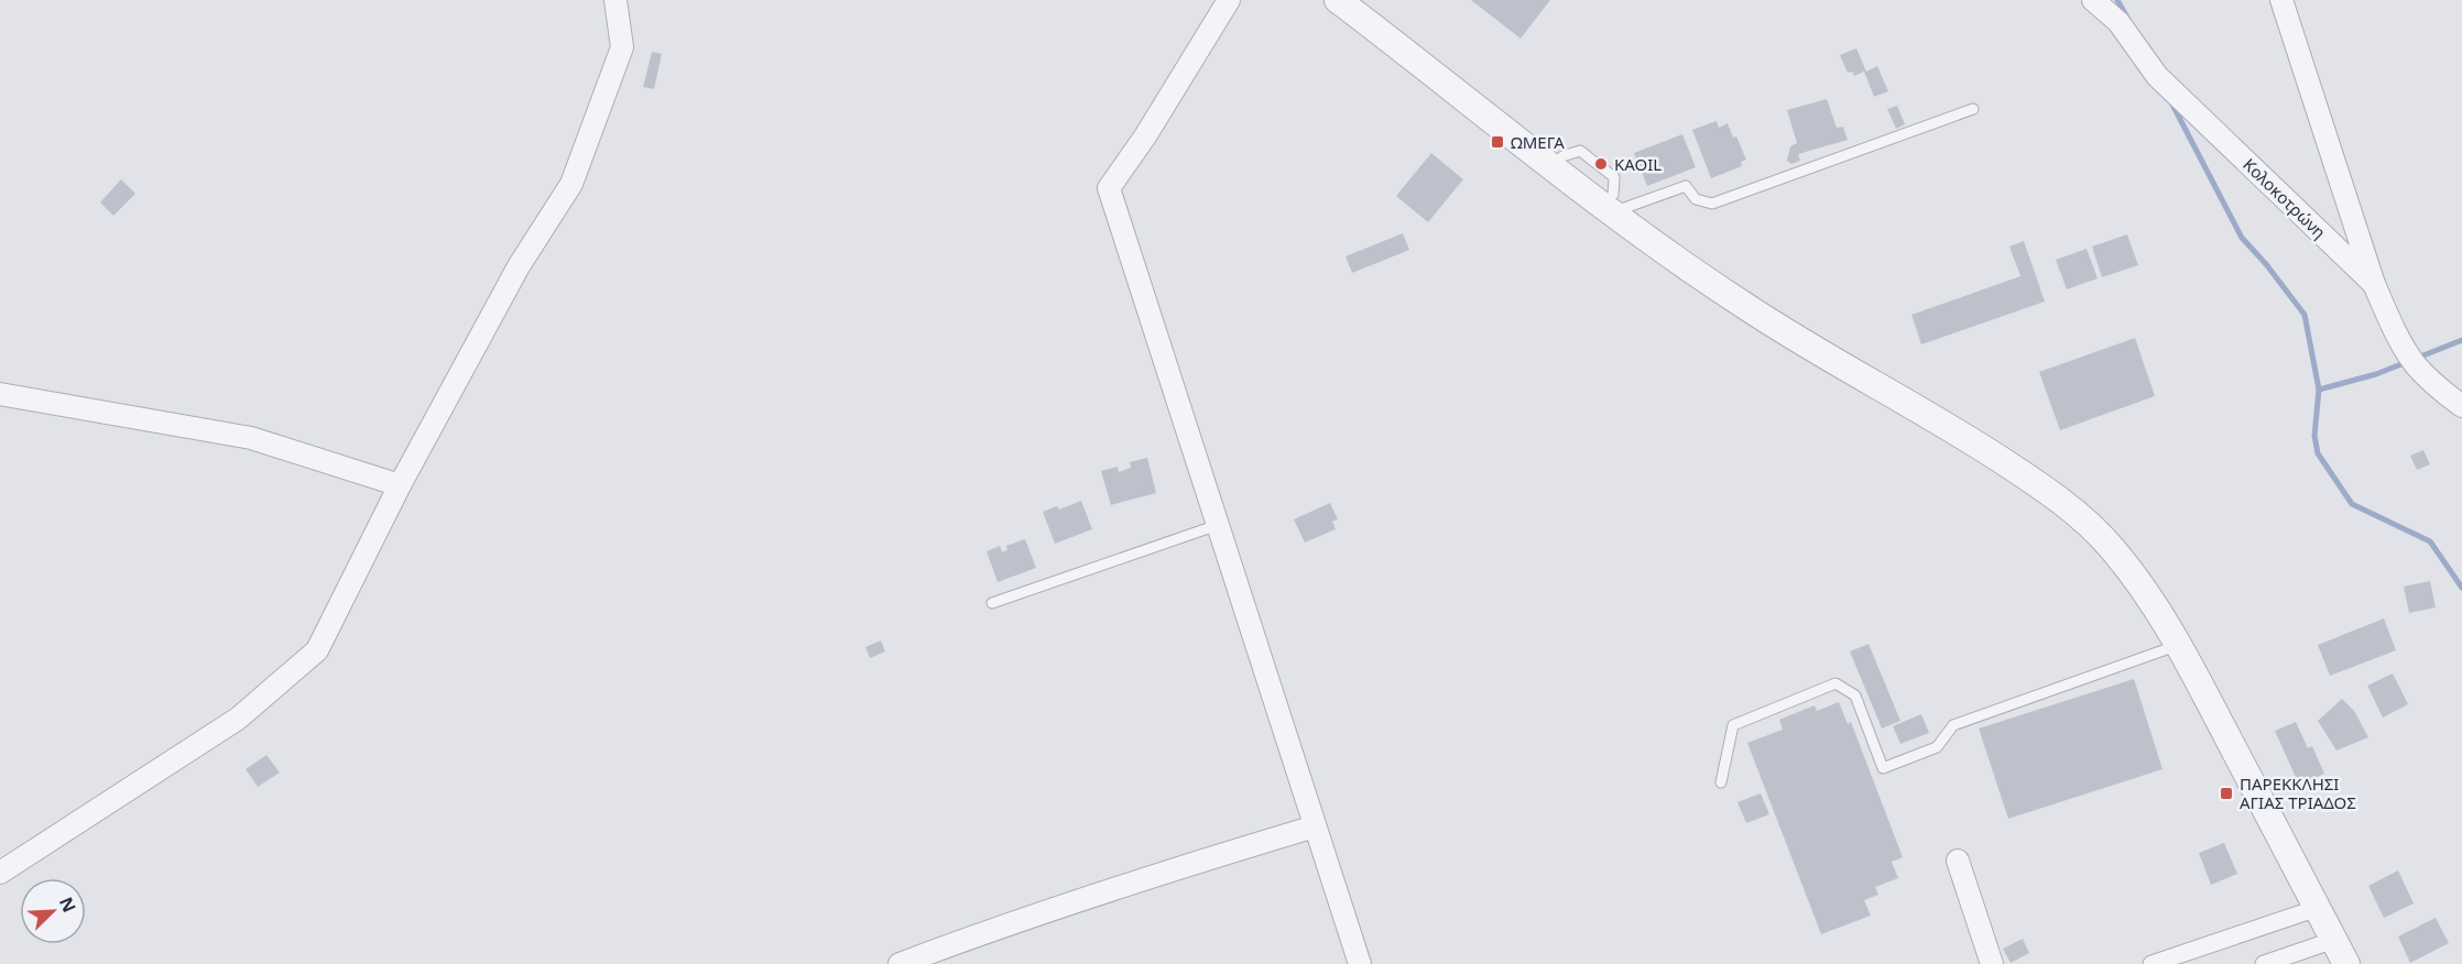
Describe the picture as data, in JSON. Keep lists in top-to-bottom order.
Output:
{
  "streets": {
    "street": ["Κολοκοτρώνη"]
  },
  "places": {
    "transit": ["ΩΜΕΓΑ", "ΠΑΡΕΚΚΛΗΣΙ ΑΓΙΑΣ ΤΡΙΑΔΟΣ"],
    "other": ["KAOIL"]
  },
  "north": "top right"
}
